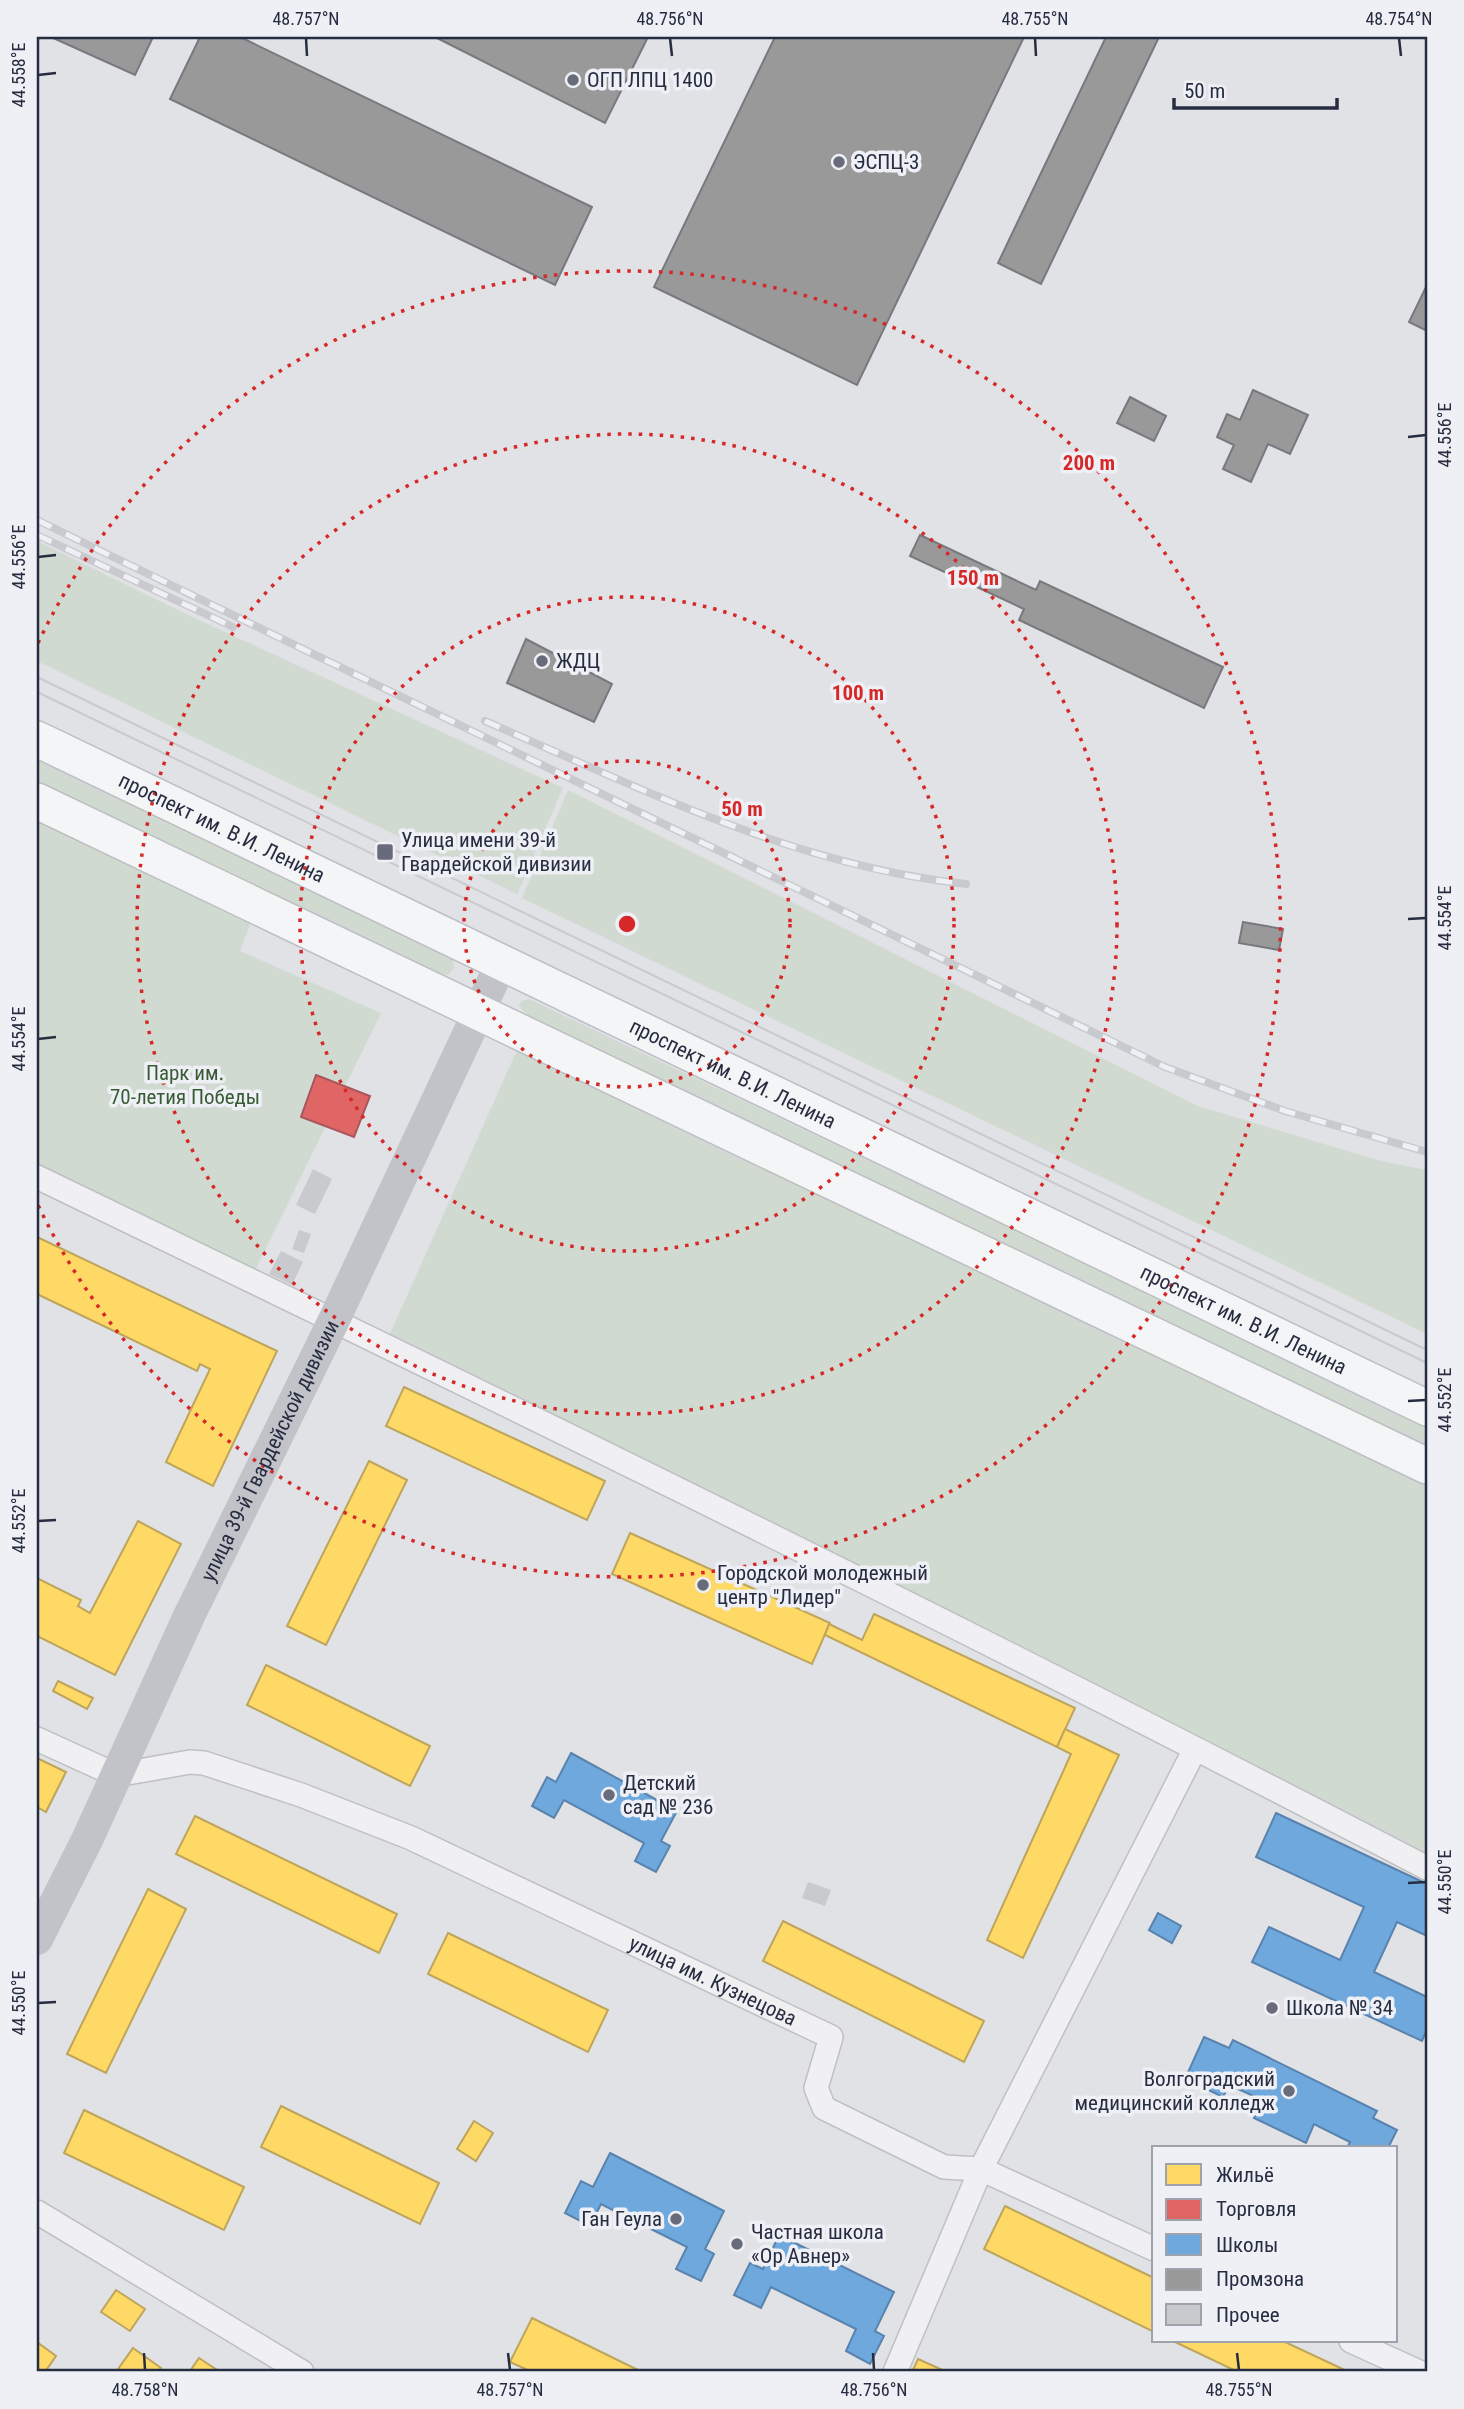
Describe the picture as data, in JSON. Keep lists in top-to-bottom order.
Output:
{
  "streets": {
    "main road": ["проспект им. В.И. Ленина", "улица 39-й Гвардейской дивизии"],
    "street": ["улица им. Кузнецова"]
  },
  "crossings": [
    ["проспект им. В.И. Ленина", "улица 39-й Гвардейской дивизии"],
    ["улица 39-й Гвардейской дивизии", "улица им. Кузнецова"]
  ],
  "parks": ["Парк им. 70-летия Победы"],
  "places": {
    "other": [
      "ОГП ЛПЦ 1400",
      "ЭСПЦ-3",
      "ЖДЦ",
      "Городской молодежный центр \"Лидер\"",
      "Детский сад № 236",
      "Школа № 34",
      "Волгоградский медицинский колледж",
      "Ган Геула",
      "Частная школа «Ор Авнер»"
    ],
    "transit": ["Улица имени 39-й Гвардейской дивизии"]
  },
  "legend": [
    "Жильё",
    "Торговля",
    "Школы",
    "Промзона",
    "Прочее"
  ],
  "scale_bar": "50 m",
  "coordinates": [
    "48.757°N",
    "48.756°N",
    "48.755°N",
    "48.754°N",
    "44.558°E",
    "44.556°E",
    "44.554°E",
    "44.552°E",
    "44.550°E",
    "48.758°N"
  ],
  "rings": [
    "200 m",
    "150 m",
    "100 m",
    "50 m"
  ]
}
